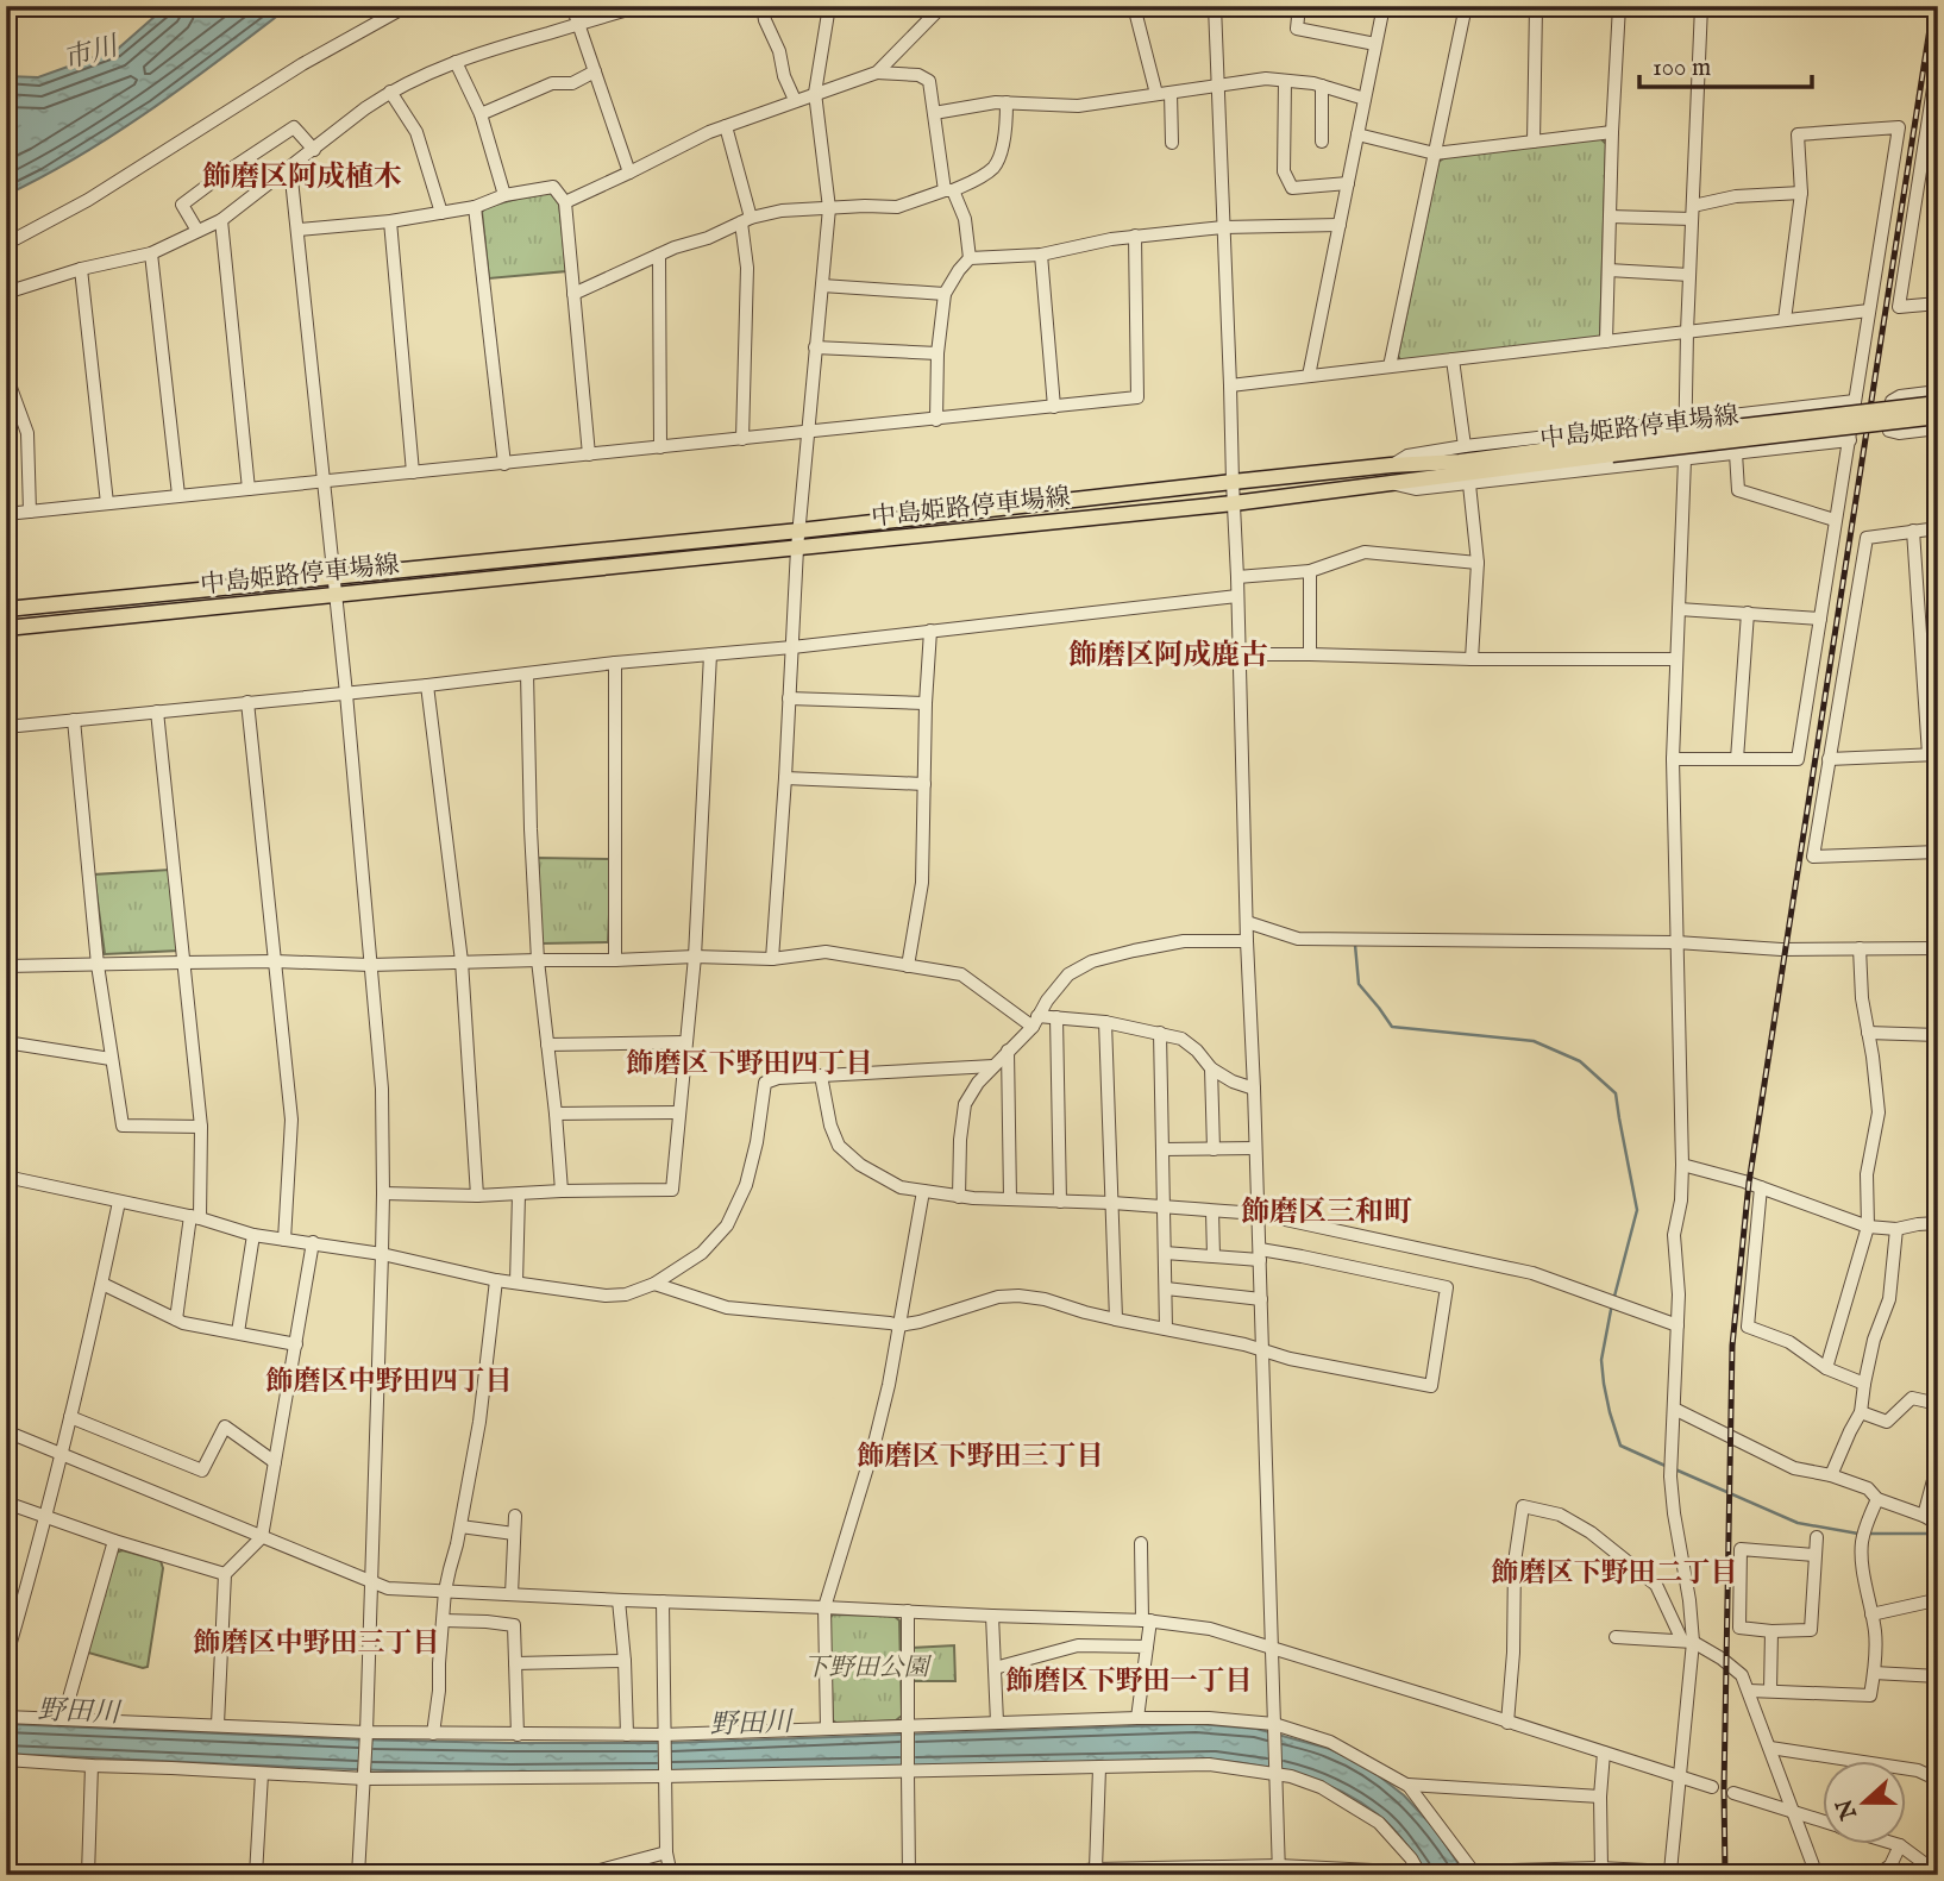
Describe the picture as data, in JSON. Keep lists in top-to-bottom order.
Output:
{
  "streets": {
    "main road": ["中島姫路停車場線"]
  },
  "districts": [
    "飾磨区阿成植木",
    "飾磨区阿成鹿古",
    "飾磨区下野田四丁目",
    "飾磨区三和町",
    "飾磨区中野田四丁目",
    "飾磨区下野田三丁目",
    "飾磨区下野田二丁目",
    "飾磨区中野田三丁目",
    "飾磨区下野田一丁目"
  ],
  "water": ["市川", "野田川"],
  "parks": ["下野田公園"],
  "scale_bar": "100 m",
  "north": "left"
}
